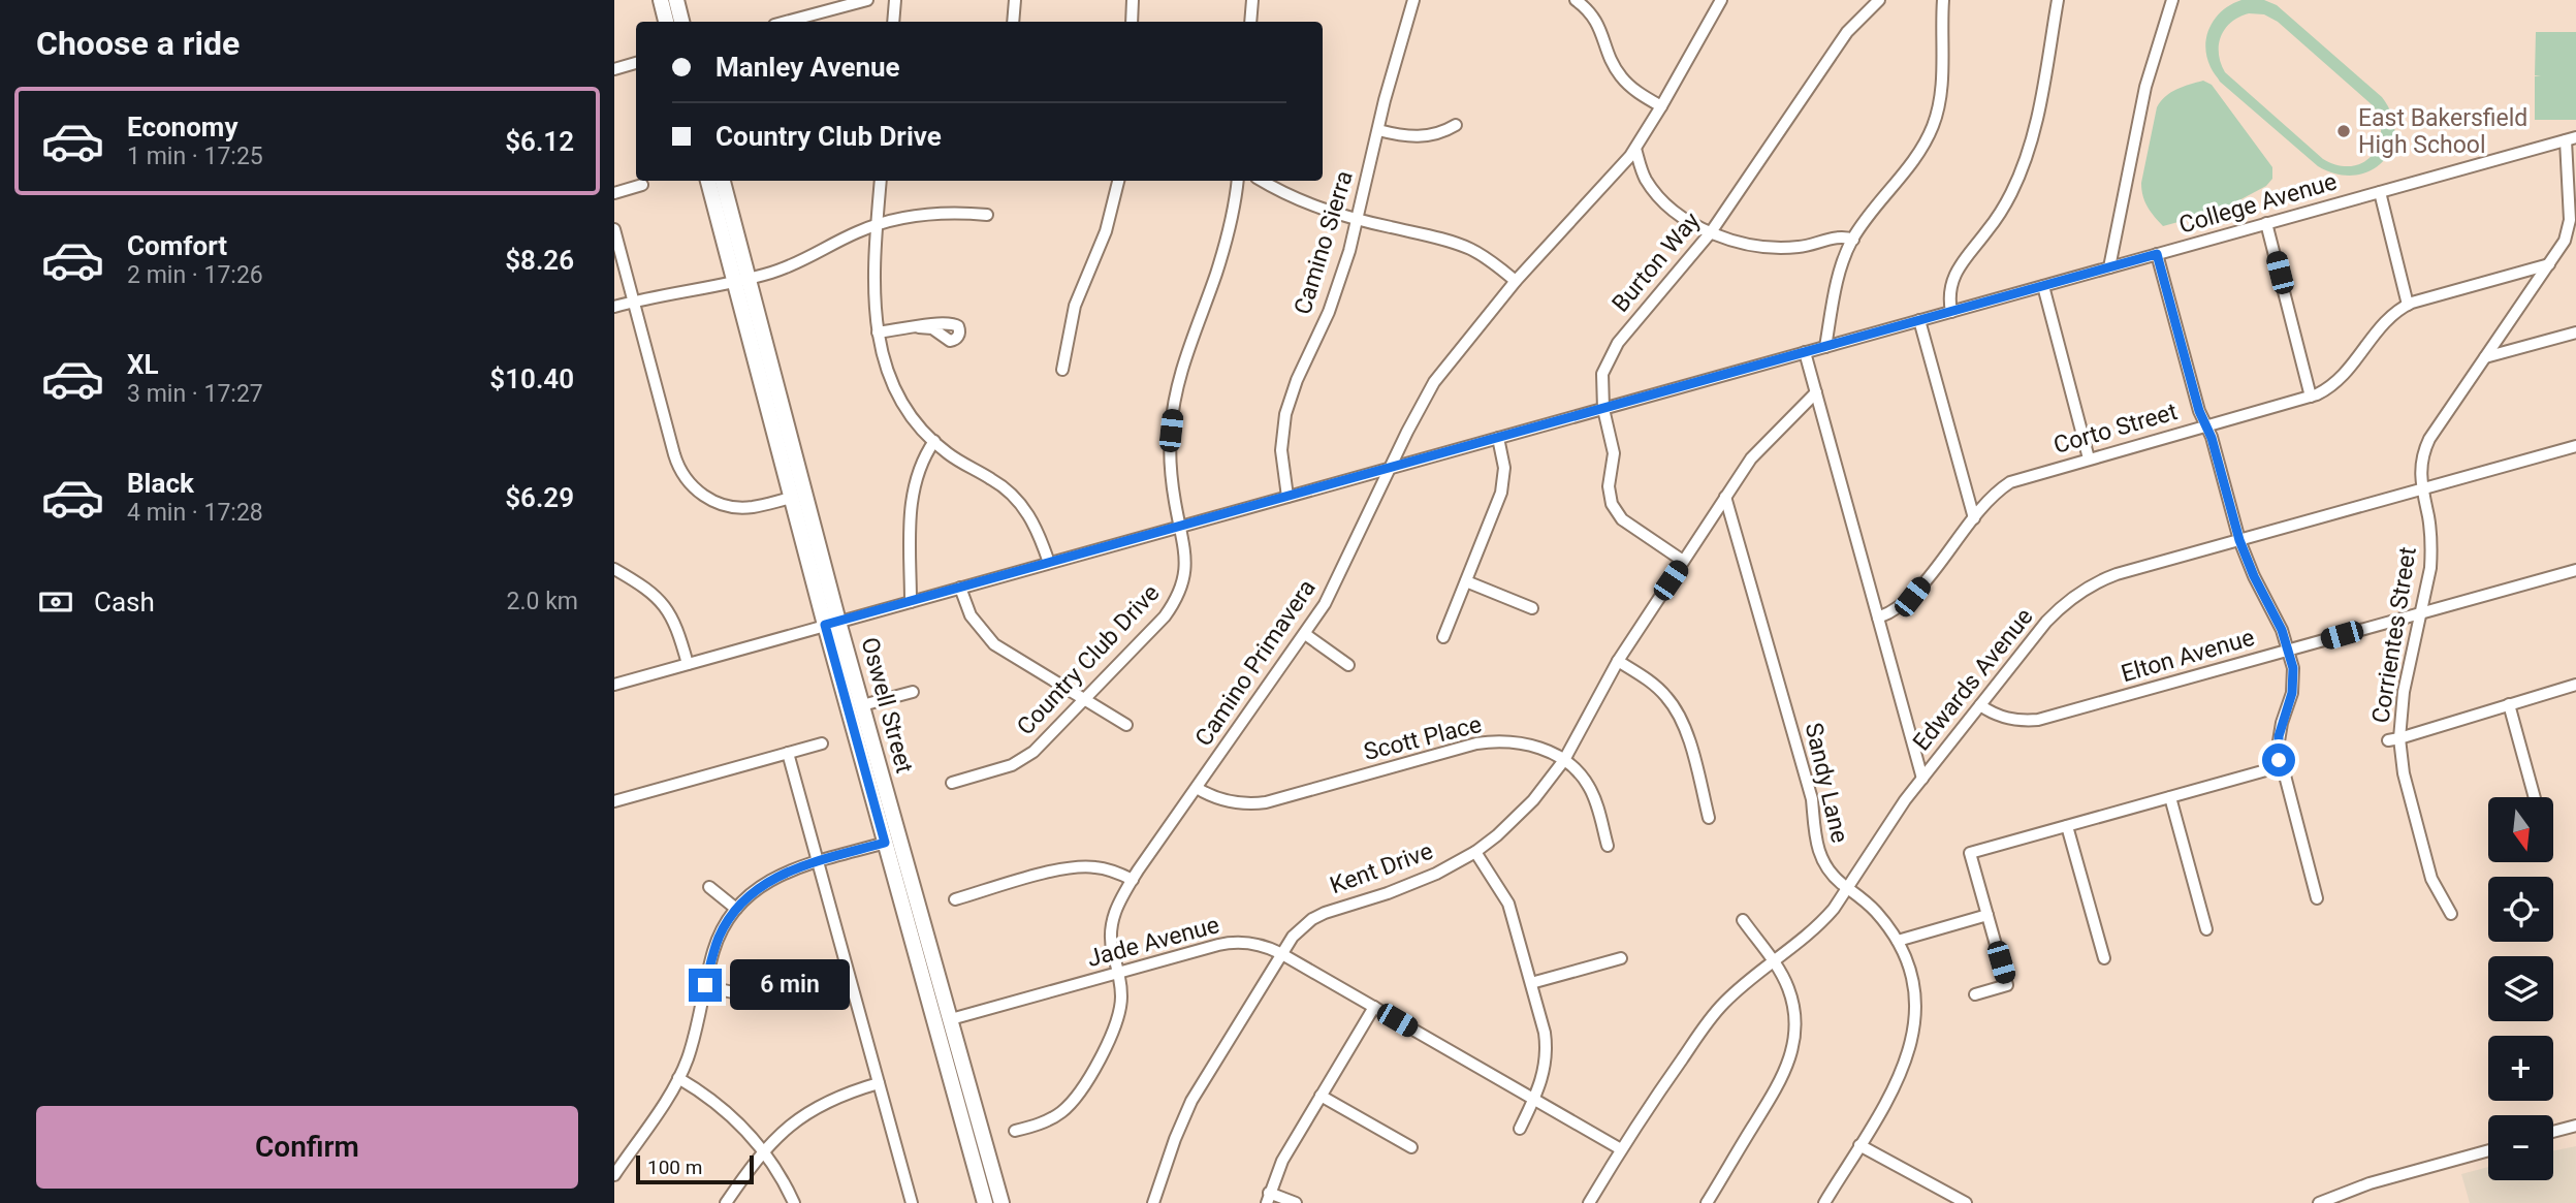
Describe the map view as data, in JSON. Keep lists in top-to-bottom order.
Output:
{
  "streets": {
    "main road": ["Oswell Street"],
    "street": [
      "College Avenue",
      "Camino Sierra",
      "Burton Way",
      "Corto Street",
      "Corrientes Street",
      "Elton Avenue",
      "Country Club Drive",
      "Camino Primavera",
      "Edwards Avenue",
      "Scott Place",
      "Sandy Lane",
      "Kent Drive",
      "Jade Avenue"
    ]
  },
  "crossings": [
    ["College Avenue", "Camino Sierra"],
    ["College Avenue", "Burton Way"],
    ["College Avenue", "Corrientes Street"],
    ["College Avenue", "Country Club Drive"],
    ["College Avenue", "Camino Primavera"],
    ["College Avenue", "Oswell Street"],
    ["Burton Way", "Kent Drive"],
    ["Corto Street", "Corrientes Street"],
    ["Corrientes Street", "Elton Avenue"],
    ["Corrientes Street", "Edwards Avenue"],
    ["Elton Avenue", "Edwards Avenue"],
    ["Camino Primavera", "Scott Place"],
    ["Camino Primavera", "Jade Avenue"],
    ["Edwards Avenue", "Sandy Lane"],
    ["Edwards Avenue", "Jade Avenue"],
    ["Oswell Street", "Jade Avenue"],
    ["Scott Place", "Kent Drive"],
    ["Sandy Lane", "Kent Drive"],
    ["Kent Drive", "Jade Avenue"]
  ],
  "places": ["East Bakersfield High School"],
  "scale_bar": "100 m",
  "north": "bottom",
  "page": {
    "heading": "Choose a ride",
    "banner": ["Manley Avenue", "Country Club Drive"],
    "list": [
      {
        "name": "Economy",
        "note": "1 min · 17:25",
        "value": "$6.12"
      },
      {
        "name": "Comfort",
        "note": "2 min · 17:26",
        "value": "$8.26"
      },
      {
        "name": "XL",
        "note": "3 min · 17:27",
        "value": "$10.40"
      },
      {
        "name": "Black",
        "note": "4 min · 17:28",
        "value": "$6.29"
      }
    ],
    "pay": ["Cash", "2.0 km"],
    "map_buttons": ["+", "−"],
    "bubble": "6 min",
    "buttons": "Confirm",
    "scale": "100 m"
  }
}
